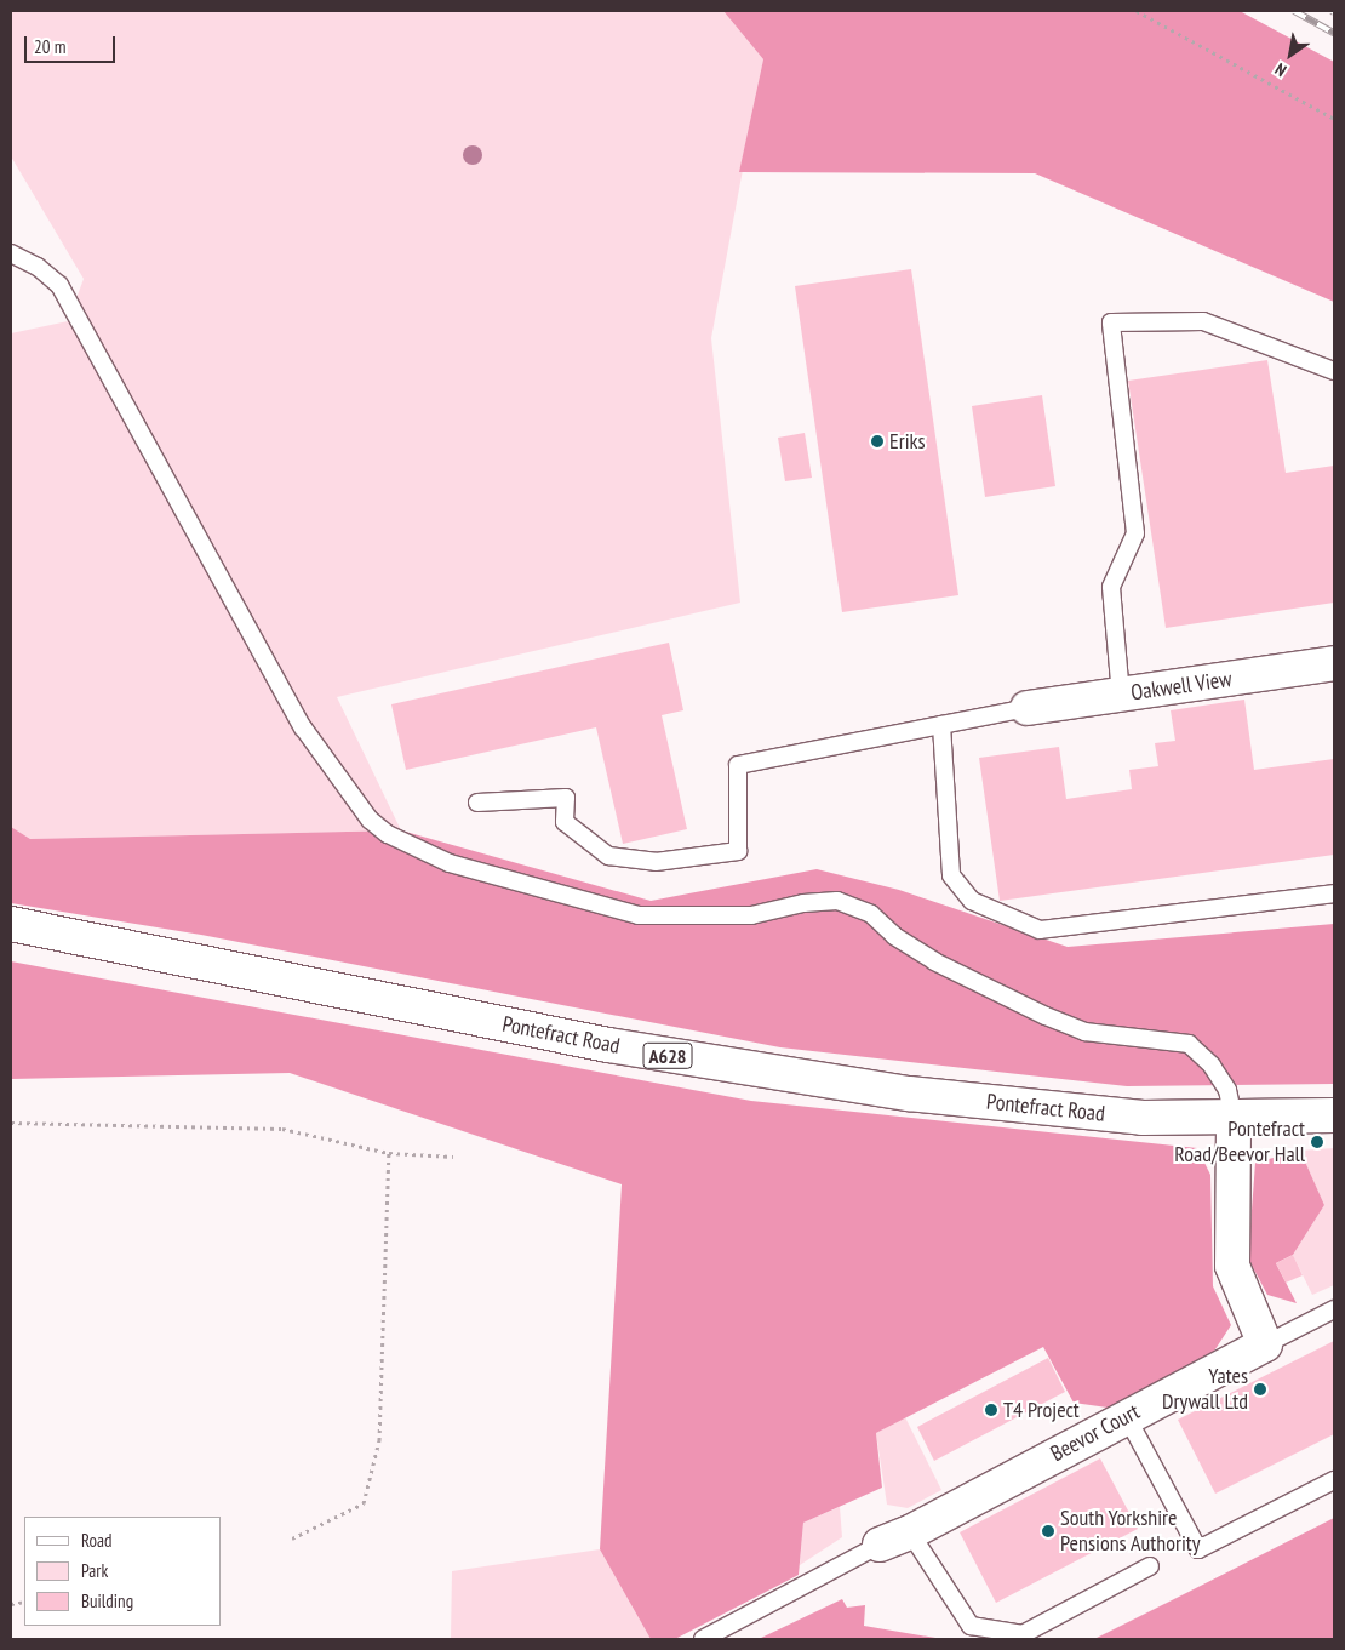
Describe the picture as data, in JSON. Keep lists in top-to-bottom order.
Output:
{
  "streets": {
    "main road": [
      "Oakwell View",
      "Pontefract Road",
      "A628",
      "Beevor Court"
    ]
  },
  "places": [
    "Eriks",
    "Pontefract Road/Beevor Hall",
    "Yates Drywall Ltd",
    "T4 Project",
    "South Yorkshire Pensions Authority"
  ],
  "legend": ["Road", "Park", "Building"],
  "scale_bar": "20 m",
  "north": "bottom left"
}
